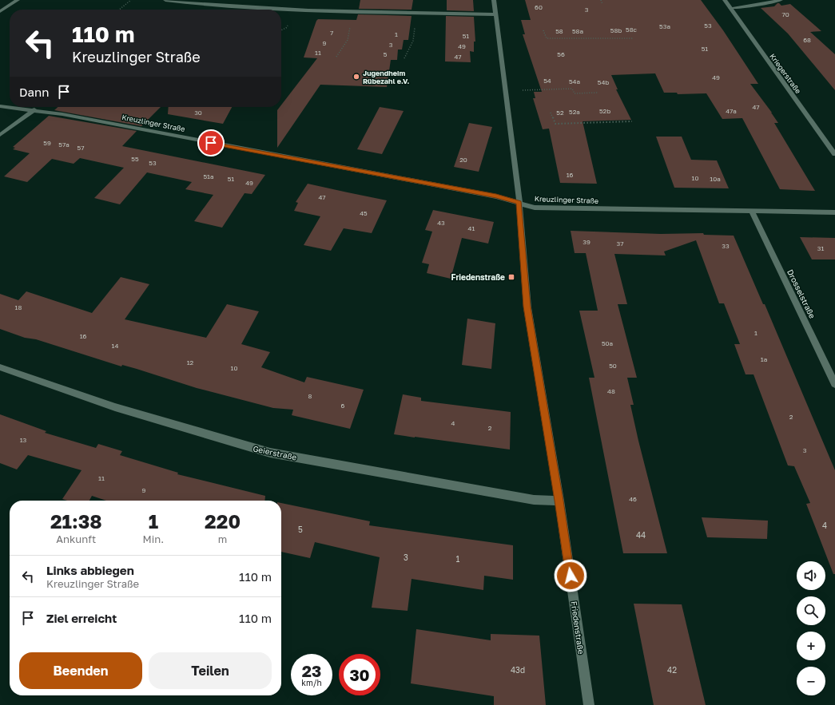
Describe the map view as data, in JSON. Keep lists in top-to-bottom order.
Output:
{
  "streets": {
    "street": [
      "Kriegerstraße",
      "Kreuzlinger Straße",
      "Drosselstraße",
      "Geierstraße",
      "Friedenstraße"
    ]
  },
  "crossings": [
    ["Kreuzlinger Straße", "Drosselstraße"],
    ["Kreuzlinger Straße", "Friedenstraße"],
    ["Geierstraße", "Friedenstraße"]
  ],
  "places": {
    "other": ["Jugendheim Rübezahl e.V."],
    "transit": ["Friedenstraße"]
  },
  "house_numbers": [
    "60",
    "3",
    "70",
    "53",
    "53a",
    "58c",
    "58b",
    "58",
    "58a",
    "7",
    "1",
    "51",
    "68",
    "9",
    "3",
    "49",
    "51",
    "11",
    "5",
    "56",
    "47",
    "49",
    "54",
    "54a",
    "54b",
    "47",
    "52b",
    "47a",
    "52a",
    "30",
    "52",
    "59",
    "57a",
    "57",
    "55",
    "20",
    "53",
    "16",
    "51a",
    "10",
    "51",
    "10a",
    "49",
    "47",
    "45",
    "43",
    "41",
    "39",
    "37",
    "33",
    "31",
    "18",
    "1",
    "16",
    "50a",
    "14",
    "1a",
    "12",
    "50",
    "10",
    "48",
    "8",
    "6",
    "2",
    "4",
    "2",
    "13",
    "3",
    "11",
    "9",
    "46",
    "4",
    "5",
    "44",
    "3",
    "1",
    "43d",
    "42"
  ],
  "page": {
    "turn": ["110 m", "Kreuzlinger Straße"],
    "then": "Dann",
    "eta": [
      "21:38",
      "Ankunft",
      "1",
      "Min.",
      "220",
      "m"
    ],
    "list": [
      {
        "name": "Links abbiegen",
        "note": "Kreuzlinger Straße",
        "value": "110 m"
      },
      {
        "name": "Ziel erreicht",
        "value": "110 m"
      }
    ],
    "map_buttons": ["+", "−"],
    "buttons": ["Beenden", "Teilen"],
    "speed": "23 km/h",
    "limit": "30"
  }
}
